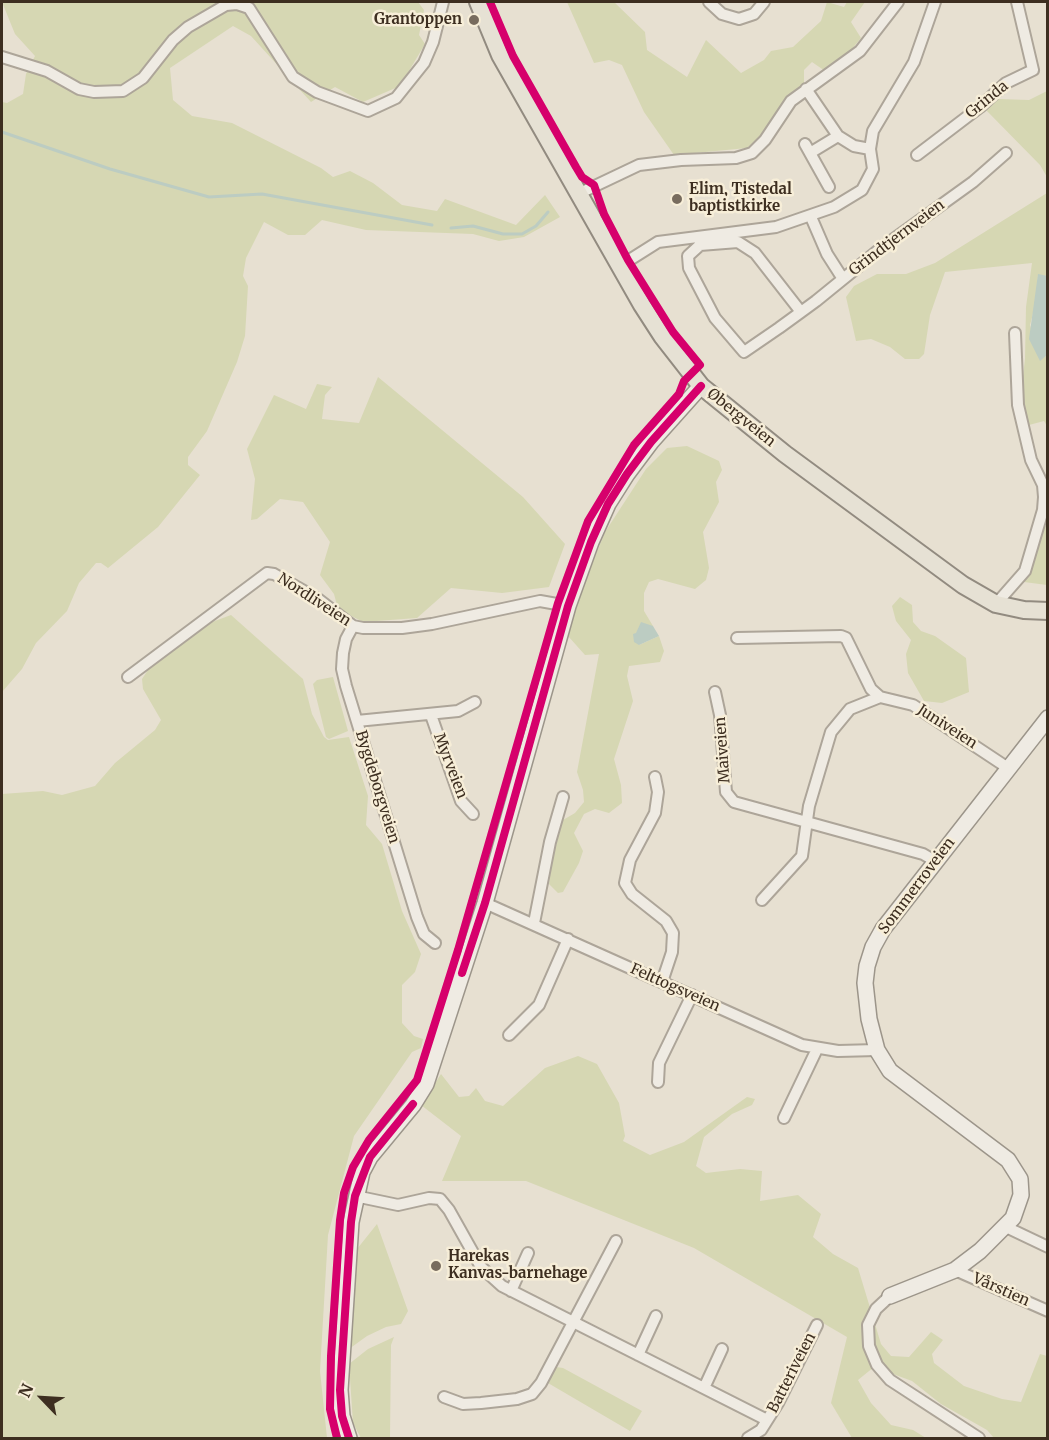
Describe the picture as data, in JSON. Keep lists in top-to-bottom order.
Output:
{
  "streets": {
    "main road": ["Øbergveien"],
    "street": [
      "Grinda",
      "Grindtjernveien",
      "Nordliveien",
      "Juniveien",
      "Maiveien",
      "Myrveien",
      "Bygdeborgveien",
      "Sommerroveien",
      "Felttogsveien",
      "Vårstien",
      "Batteriveien"
    ]
  },
  "crossings": [
    ["Nordliveien", "Bygdeborgveien"],
    ["Juniveien", "Sommerroveien"],
    ["Maiveien", "Sommerroveien"],
    ["Myrveien", "Bygdeborgveien"],
    ["Sommerroveien", "Felttogsveien"],
    ["Sommerroveien", "Vårstien"]
  ],
  "places": ["Grantoppen", "Elim, Tistedal baptistkirke", "Harekas Kanvas-barnehage"],
  "north": "top left"
}
